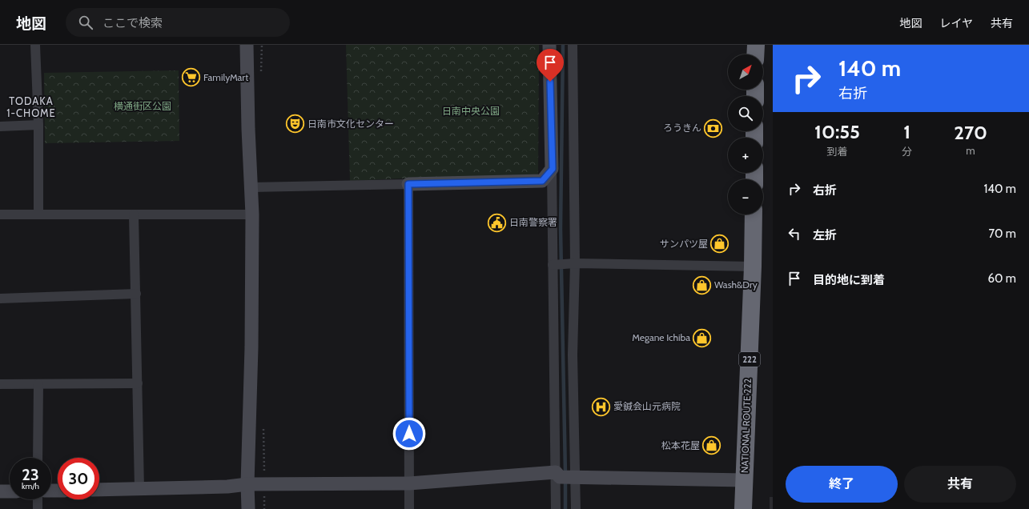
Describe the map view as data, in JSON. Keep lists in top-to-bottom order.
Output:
{
  "streets": {
    "highway": ["222", "NATIONAL ROUTE 222"]
  },
  "districts": ["TODAKA 1-CHOME"],
  "parks": ["横通街区公園", "日南中央公園"],
  "places": {
    "supermarket": ["FamilyMart"],
    "theatre": ["日南市文化センター"],
    "bank": ["ろうきん"],
    "public building": ["日南警察署"],
    "shop": [
      "サンパツ屋",
      "Wash&Dry",
      "Megane Ichiba",
      "松本花屋"
    ],
    "hospital": ["愛鍼会山元病院"]
  },
  "north": "top right",
  "page": {
    "header": "地図",
    "search": "ここで検索",
    "nav": ["地図", "レイヤ", "共有"],
    "turn": ["140 m", "右折"],
    "map_buttons": ["+", "−"],
    "eta": [
      "10:55",
      "到着",
      "1",
      "分",
      "270",
      "m"
    ],
    "list": [
      {
        "name": "右折",
        "value": "140 m"
      },
      {
        "name": "左折",
        "value": "70 m"
      },
      {
        "name": "目的地に到着",
        "value": "60 m"
      }
    ],
    "speed": "23 km/h",
    "limit": "30",
    "buttons": ["終了", "共有"]
  }
}
